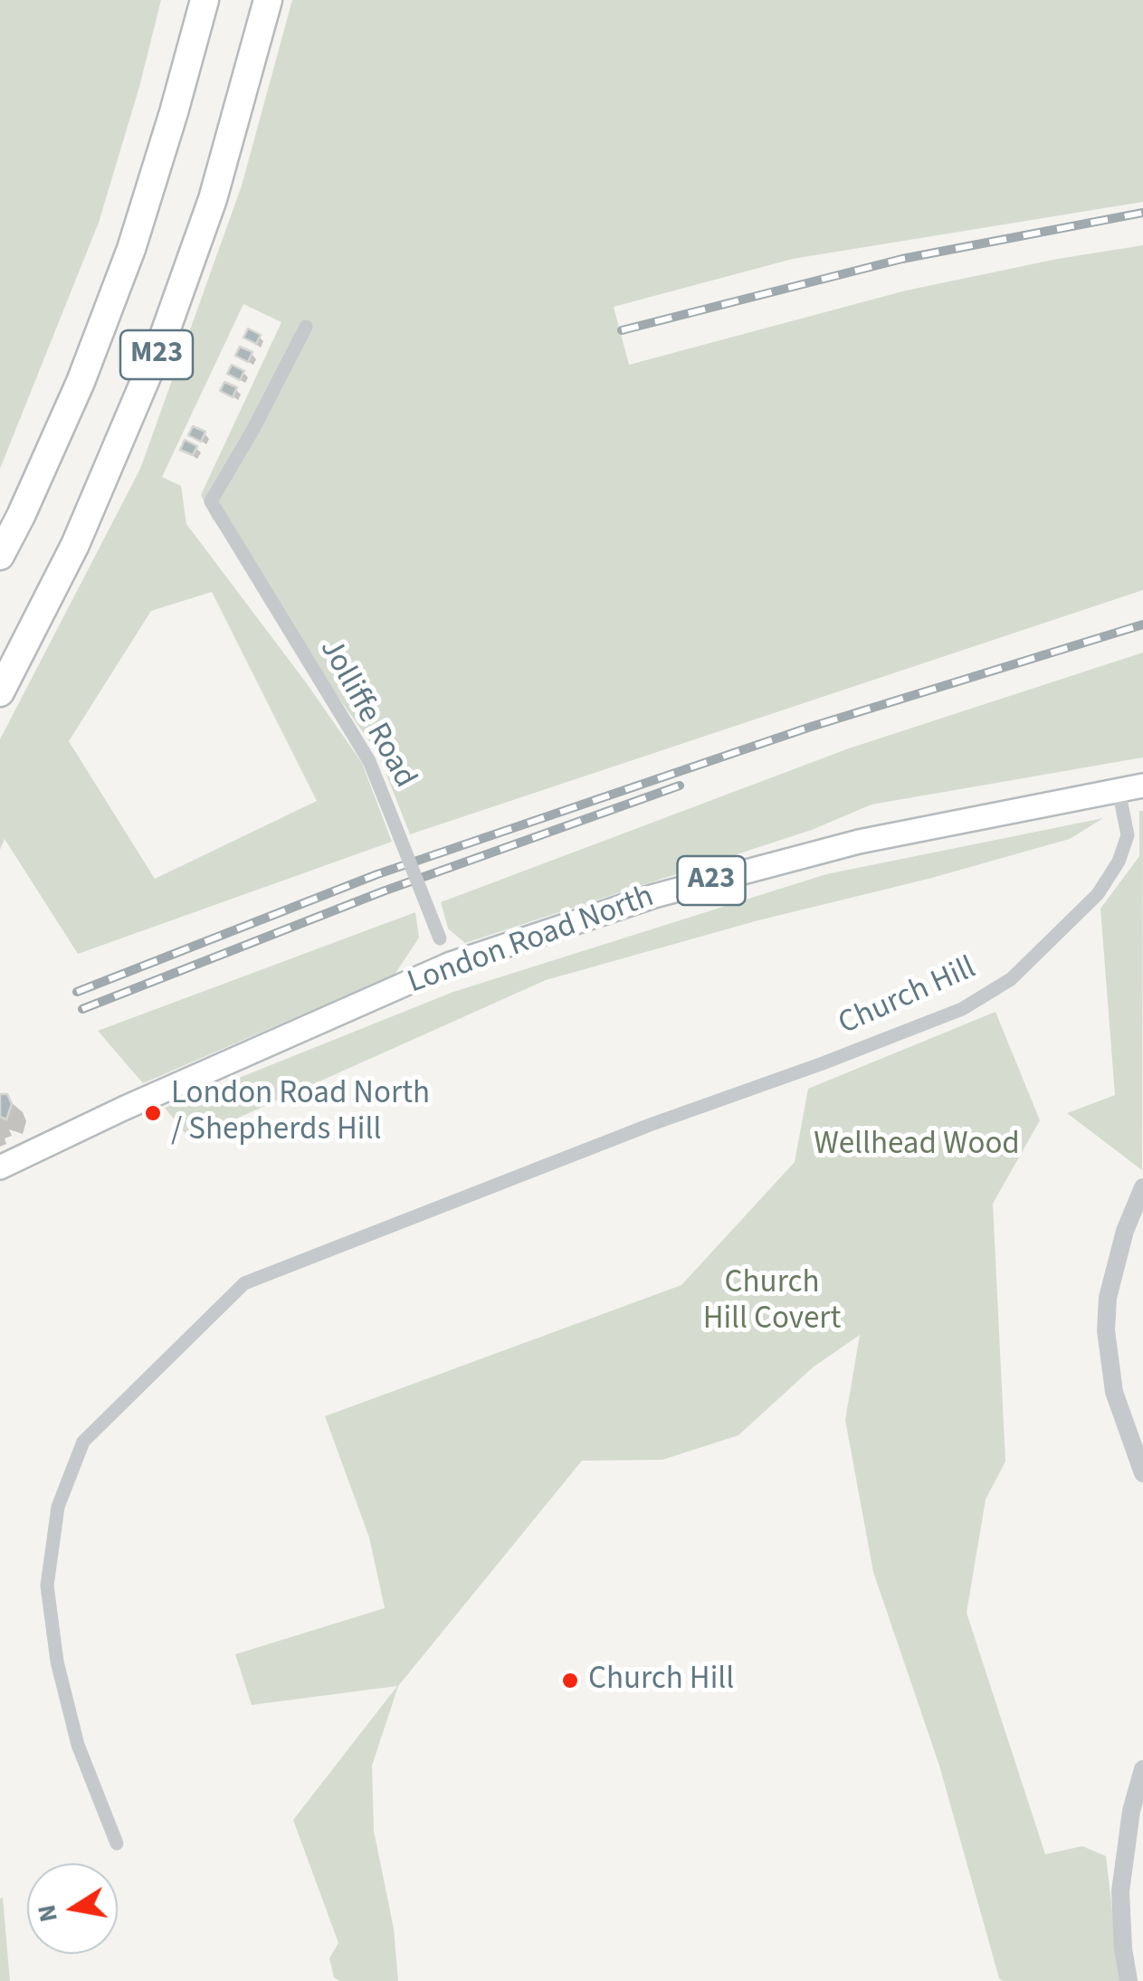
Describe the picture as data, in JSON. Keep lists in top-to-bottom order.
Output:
{
  "streets": {
    "highway": ["M23"],
    "main road": ["A23", "London Road North"],
    "street": ["Jolliffe Road", "Church Hill"]
  },
  "crossings": [
    ["Jolliffe Road", "London Road North"],
    ["London Road North", "Church Hill"]
  ],
  "parks": ["Wellhead Wood", "Church Hill Covert"],
  "places": ["London Road North / Shepherds Hill", "Church Hill"],
  "north": "left"
}
